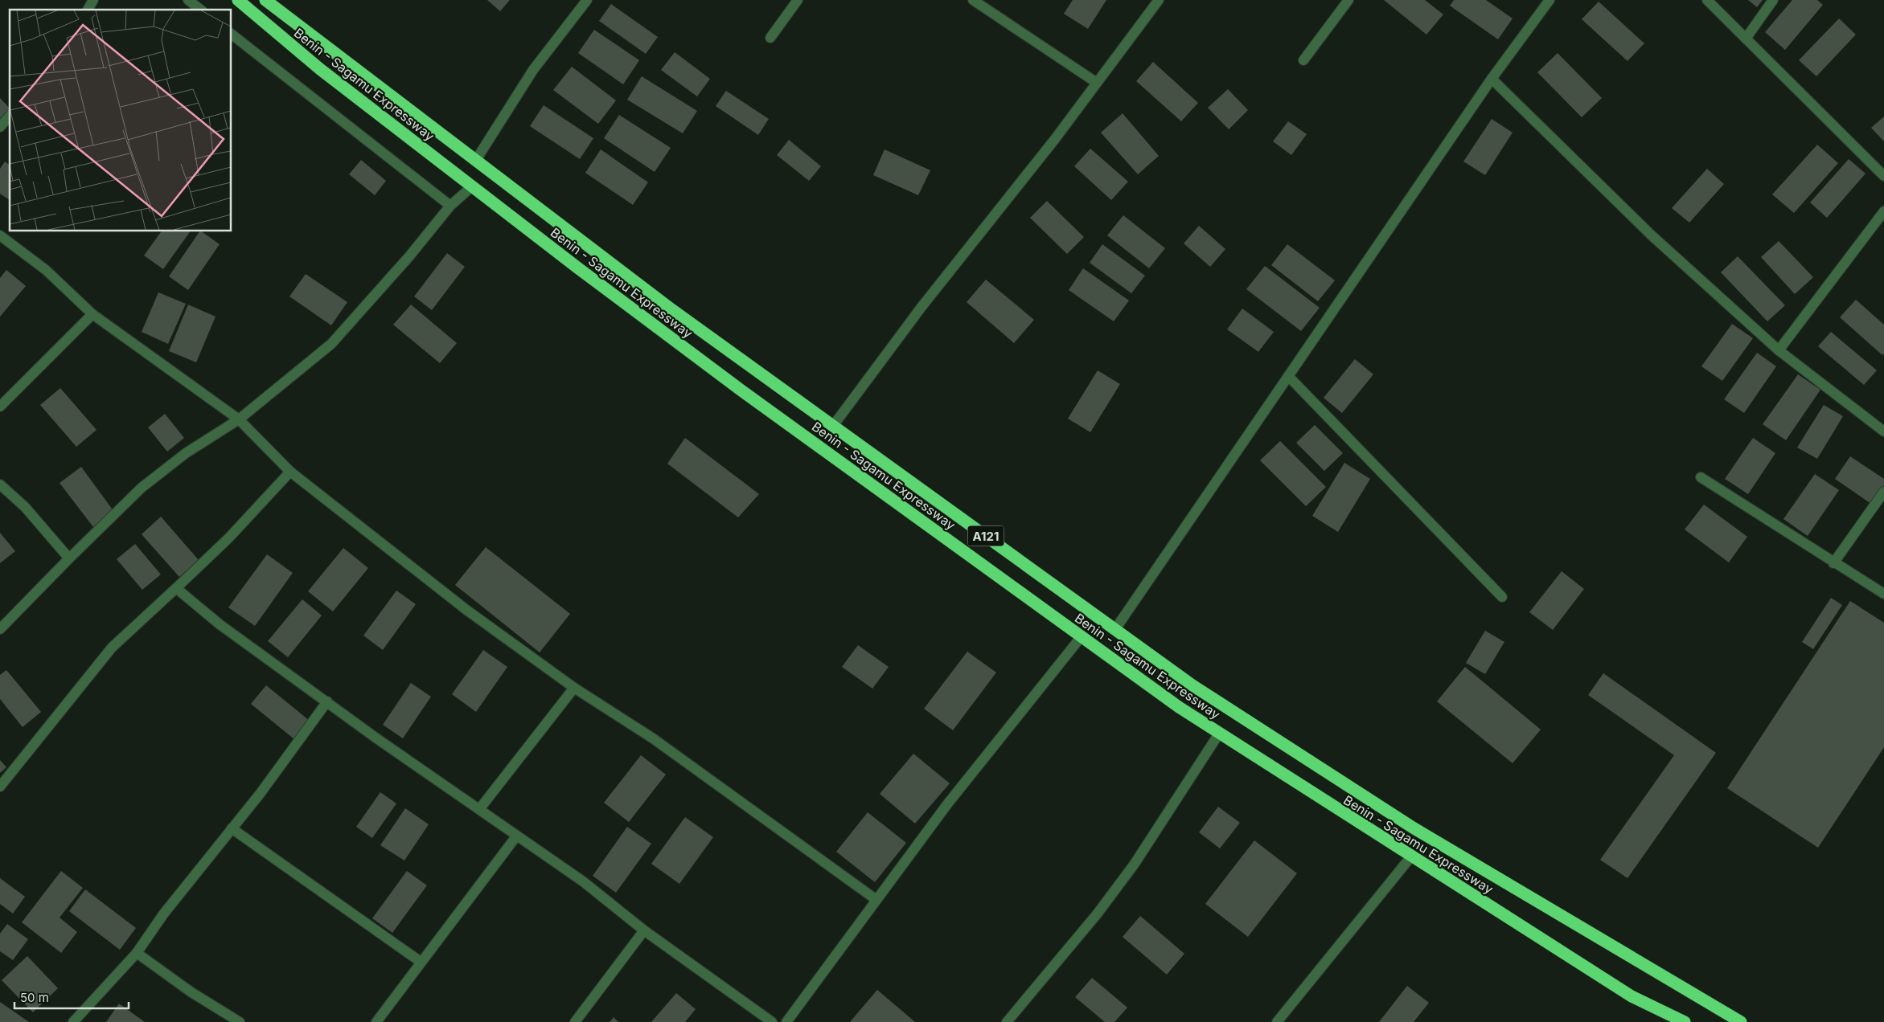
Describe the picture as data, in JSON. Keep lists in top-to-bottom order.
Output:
{
  "streets": {
    "highway": ["Benin - Sagamu Expressway", "A121"]
  },
  "scale_bar": "50 m"
}
